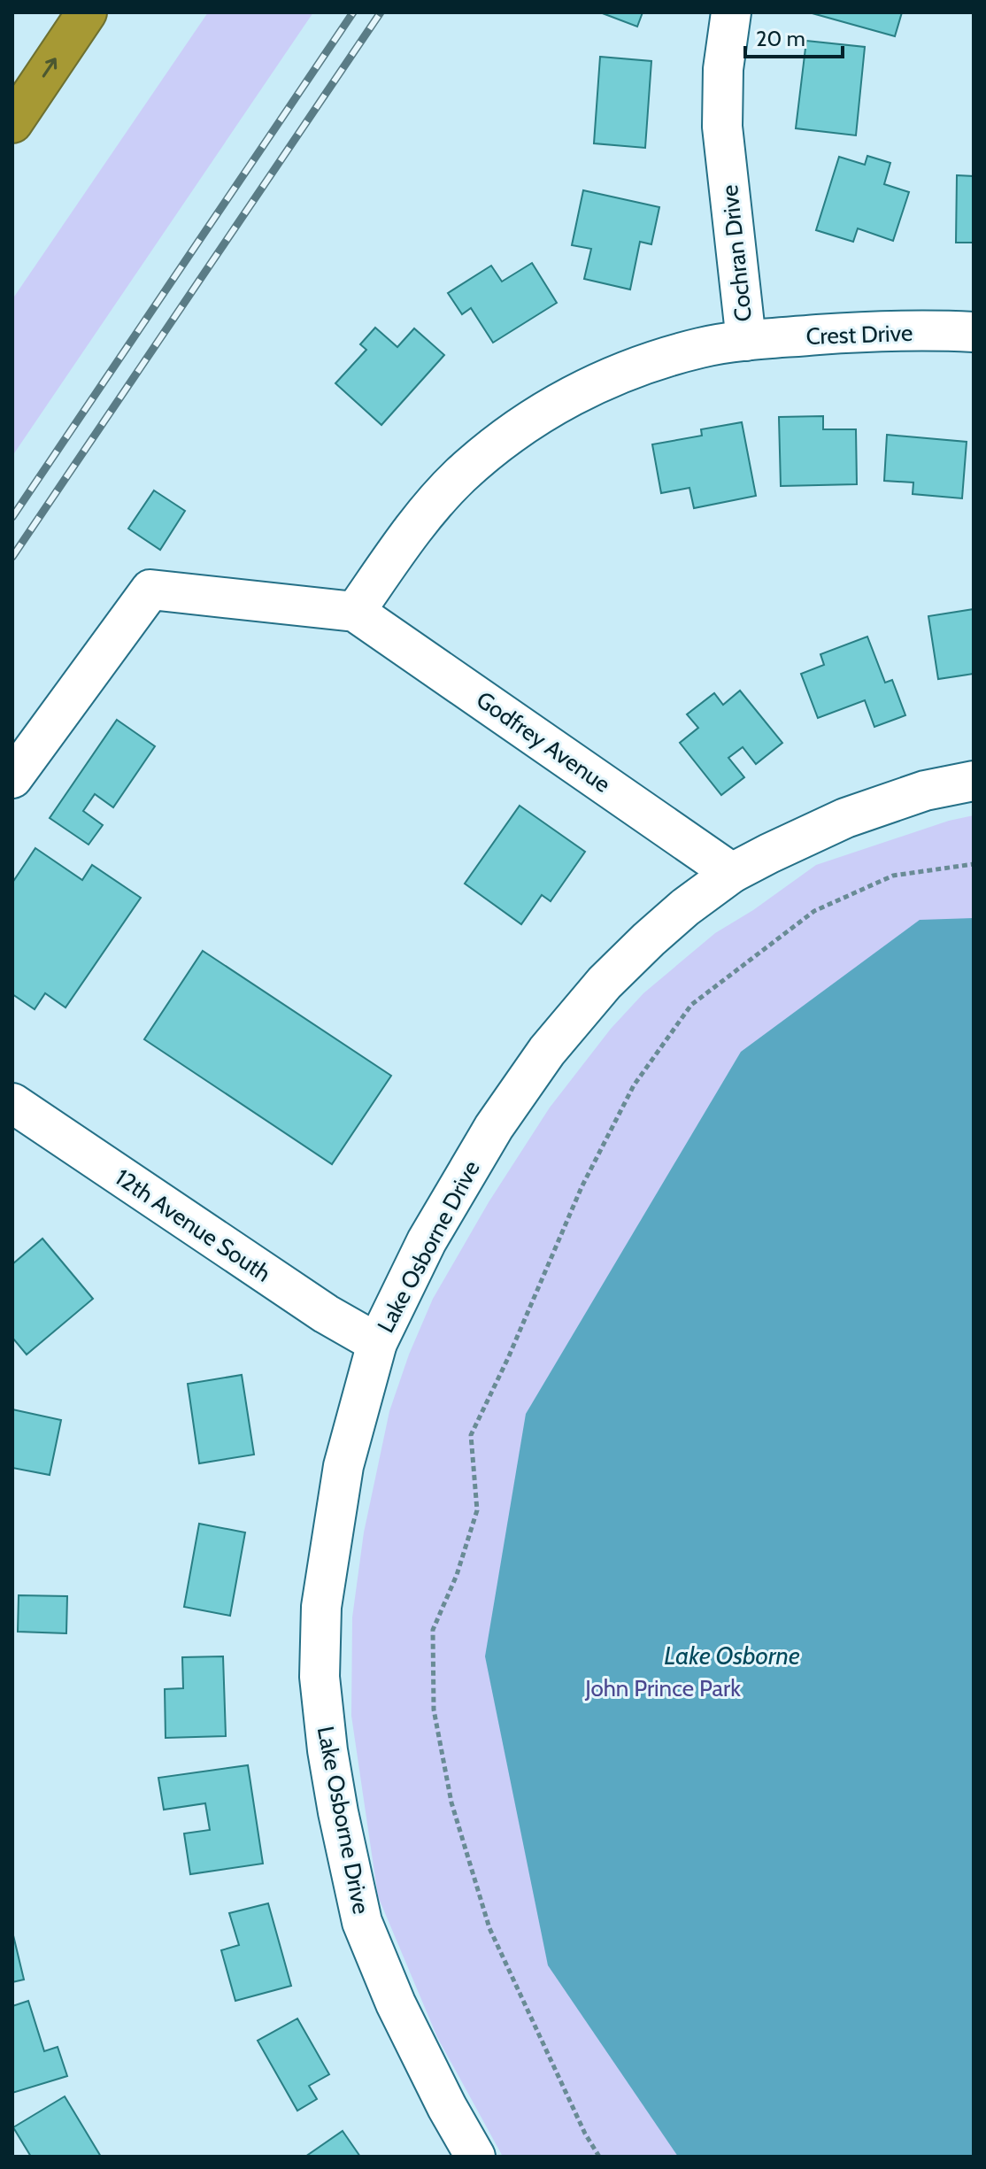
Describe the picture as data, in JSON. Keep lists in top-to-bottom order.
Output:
{
  "streets": {
    "street": [
      "Cochran Drive",
      "Crest Drive",
      "Godfrey Avenue",
      "12th Avenue South",
      "Lake Osborne Drive"
    ]
  },
  "crossings": [
    ["Cochran Drive", "Crest Drive"],
    ["Cochran Drive", "Godfrey Avenue"],
    ["Godfrey Avenue", "Lake Osborne Drive"],
    ["12th Avenue South", "Lake Osborne Drive"]
  ],
  "water": ["Lake Osborne"],
  "parks": ["John Prince Park"],
  "scale_bar": "20 m"
}
